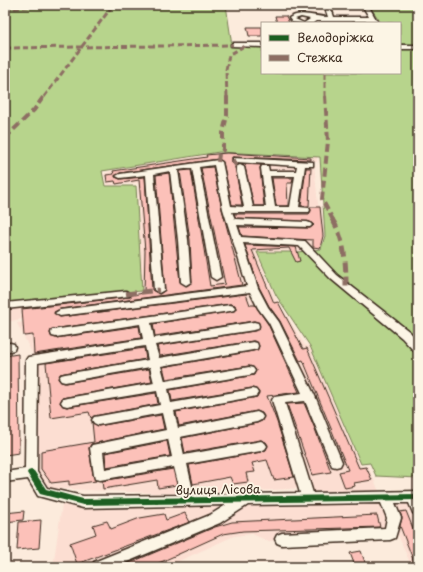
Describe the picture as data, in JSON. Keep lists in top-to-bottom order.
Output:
{
  "streets": {
    "street": ["вулиця Лісова"]
  },
  "legend": ["Велодоріжка", "Стежка"]
}
